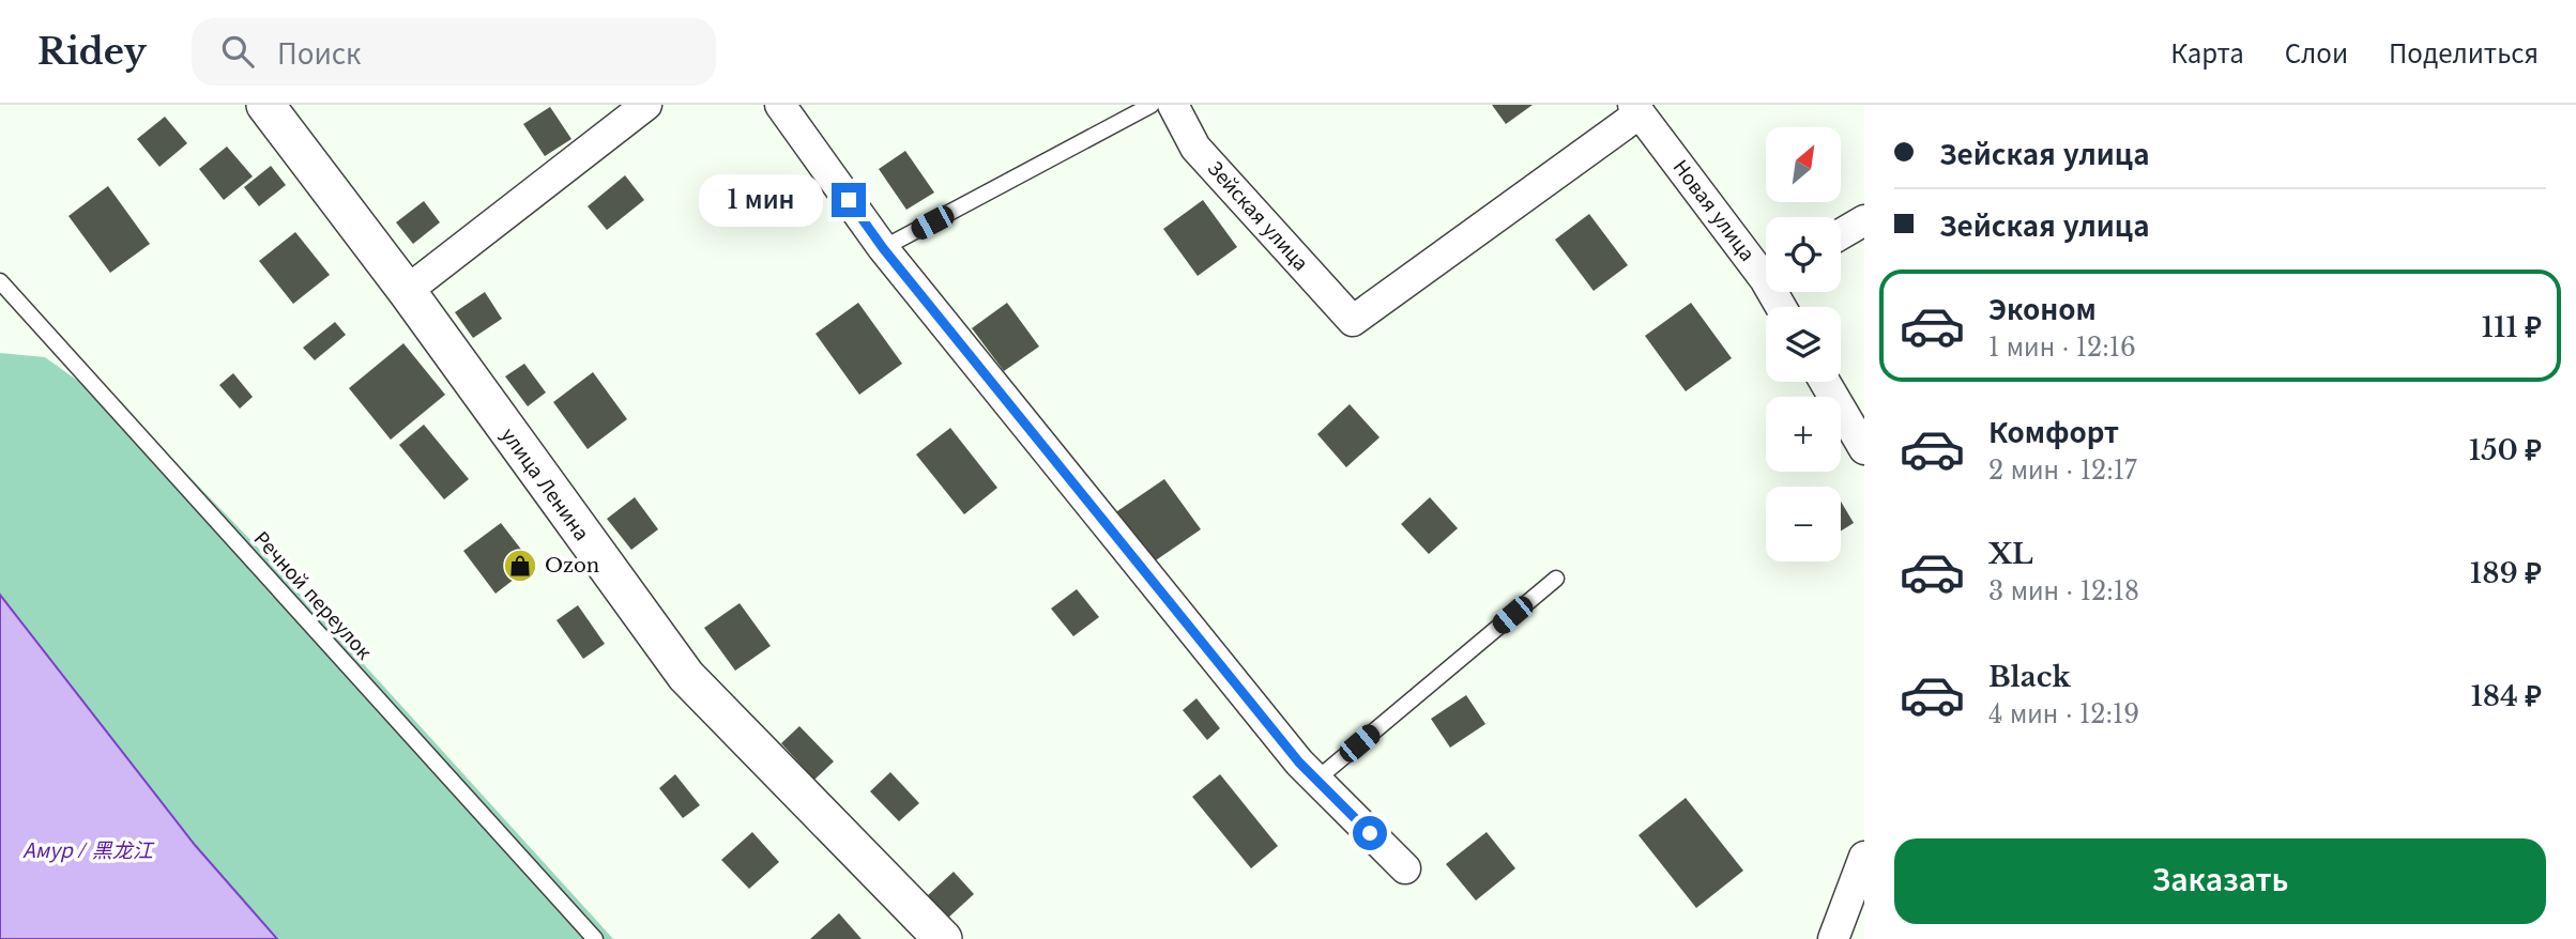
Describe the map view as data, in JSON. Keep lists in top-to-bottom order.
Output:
{
  "streets": {
    "street": ["Новая улица", "Зейская улица", "улица Ленина"],
    "lane": ["Речной переулок"]
  },
  "crossings": [
    ["Новая улица", "Зейская улица"]
  ],
  "water": ["Амур / 黑龙江"],
  "places": {
    "shop": ["Ozon"]
  },
  "north": "top right",
  "page": {
    "header": "Ridey",
    "search": "Поиск",
    "nav": ["Карта", "Слои", "Поделиться"],
    "banner": ["Зейская улица", "Зейская улица"],
    "map_buttons": ["+", "−"],
    "bubble": "1 мин",
    "list": [
      {
        "name": "Эконом",
        "note": "1 мин · 12:16",
        "value": "111 ₽"
      },
      {
        "name": "Комфорт",
        "note": "2 мин · 12:17",
        "value": "150 ₽"
      },
      {
        "name": "XL",
        "note": "3 мин · 12:18",
        "value": "189 ₽"
      },
      {
        "name": "Black",
        "note": "4 мин · 12:19",
        "value": "184 ₽"
      }
    ],
    "buttons": "Заказать"
  }
}
